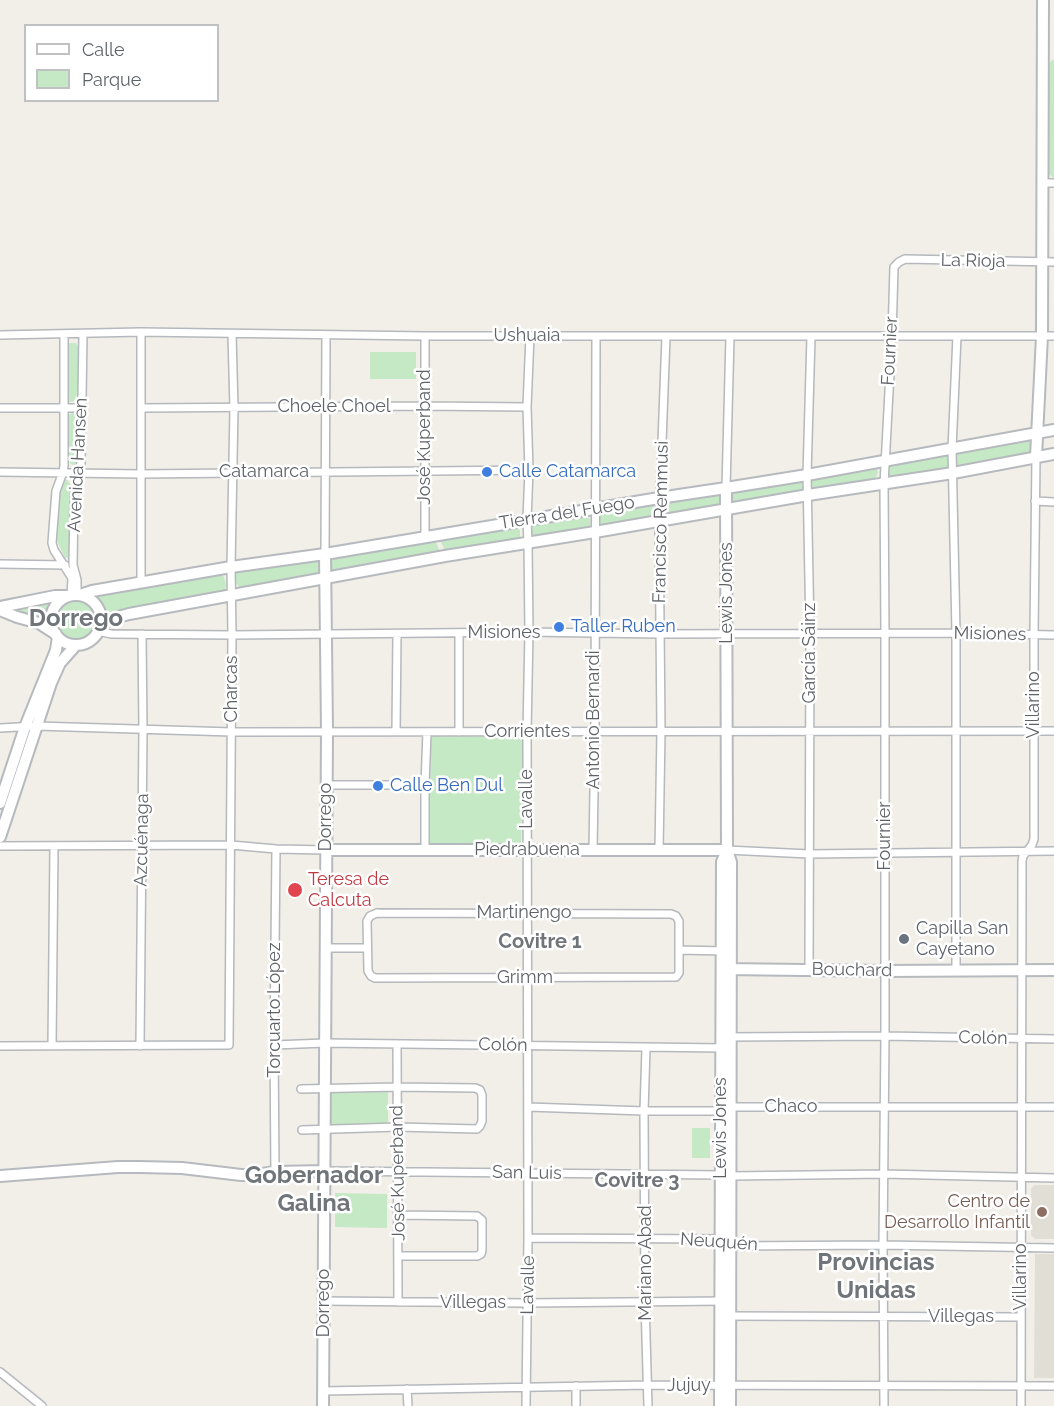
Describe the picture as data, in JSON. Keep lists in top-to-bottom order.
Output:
{
  "streets": {
    "street": [
      "La Rioja",
      "Ushuaia",
      "Fournier",
      "Choele Choel",
      "José Kuperband",
      "Avenida Hansen",
      "Catamarca",
      "Tierra del Fuego",
      "Francisco Remmusi",
      "Lewis Jones",
      "Misiones",
      "García Sáinz",
      "Charcas",
      "Villarino",
      "Antonio Bernardi",
      "Corrientes",
      "Lavalle",
      "Dorrego",
      "Azcuénaga",
      "Piedrabuena",
      "Martinengo",
      "Bouchard",
      "Grimm",
      "Torcuarto López",
      "Colón",
      "Chaco",
      "San Luis",
      "Neuquén",
      "Mariano Abad",
      "Villegas",
      "Jujuy"
    ]
  },
  "crossings": [
    ["La Rioja", "Fournier"],
    ["La Rioja", "Villarino"],
    ["Ushuaia", "Fournier"],
    ["Ushuaia", "José Kuperband"],
    ["Ushuaia", "Avenida Hansen"],
    ["Ushuaia", "Francisco Remmusi"],
    ["Ushuaia", "Lewis Jones"],
    ["Ushuaia", "García Sáinz"],
    ["Ushuaia", "Charcas"],
    ["Ushuaia", "Villarino"],
    ["Ushuaia", "Antonio Bernardi"],
    ["Ushuaia", "Lavalle"],
    ["Ushuaia", "Dorrego"],
    ["Fournier", "Tierra del Fuego"],
    ["Fournier", "Misiones"],
    ["Fournier", "Corrientes"],
    ["Fournier", "Piedrabuena"],
    ["Fournier", "Bouchard"],
    ["Fournier", "Colón"],
    ["Fournier", "Chaco"],
    ["Fournier", "San Luis"],
    ["Fournier", "Neuquén"],
    ["Fournier", "Villegas"],
    ["Fournier", "Jujuy"],
    ["Choele Choel", "José Kuperband"],
    ["Choele Choel", "Charcas"],
    ["Choele Choel", "Lavalle"],
    ["Choele Choel", "Dorrego"],
    ["José Kuperband", "Catamarca"],
    ["José Kuperband", "Tierra del Fuego"],
    ["José Kuperband", "Colón"],
    ["José Kuperband", "San Luis"],
    ["José Kuperband", "Villegas"],
    ["Avenida Hansen", "Catamarca"],
    ["Avenida Hansen", "Tierra del Fuego"],
    ["Avenida Hansen", "Misiones"],
    ["Catamarca", "Charcas"],
    ["Catamarca", "Lavalle"],
    ["Catamarca", "Dorrego"],
    ["Tierra del Fuego", "Francisco Remmusi"],
    ["Tierra del Fuego", "Lewis Jones"],
    ["Tierra del Fuego", "Misiones"],
    ["Tierra del Fuego", "García Sáinz"],
    ["Tierra del Fuego", "Charcas"],
    ["Tierra del Fuego", "Villarino"],
    ["Tierra del Fuego", "Antonio Bernardi"],
    ["Tierra del Fuego", "Lavalle"],
    ["Tierra del Fuego", "Dorrego"],
    ["Francisco Remmusi", "Misiones"],
    ["Francisco Remmusi", "Corrientes"],
    ["Francisco Remmusi", "Piedrabuena"],
    ["Lewis Jones", "Misiones"],
    ["Lewis Jones", "Corrientes"],
    ["Lewis Jones", "Piedrabuena"],
    ["Lewis Jones", "Bouchard"],
    ["Lewis Jones", "Colón"],
    ["Lewis Jones", "Chaco"],
    ["Lewis Jones", "San Luis"],
    ["Lewis Jones", "Neuquén"],
    ["Lewis Jones", "Villegas"],
    ["Lewis Jones", "Jujuy"],
    ["Misiones", "García Sáinz"],
    ["Misiones", "Charcas"],
    ["Misiones", "Villarino"],
    ["Misiones", "Antonio Bernardi"],
    ["Misiones", "Lavalle"],
    ["Misiones", "Dorrego"],
    ["Misiones", "Azcuénaga"],
    ["García Sáinz", "Corrientes"],
    ["García Sáinz", "Piedrabuena"],
    ["García Sáinz", "Bouchard"],
    ["Charcas", "Corrientes"],
    ["Charcas", "Azcuénaga"],
    ["Charcas", "Piedrabuena"],
    ["Villarino", "Corrientes"],
    ["Villarino", "Piedrabuena"],
    ["Villarino", "Bouchard"],
    ["Villarino", "Colón"],
    ["Villarino", "Chaco"],
    ["Villarino", "San Luis"],
    ["Villarino", "Neuquén"],
    ["Villarino", "Villegas"],
    ["Villarino", "Jujuy"],
    ["Antonio Bernardi", "Corrientes"],
    ["Antonio Bernardi", "Piedrabuena"],
    ["Corrientes", "Lavalle"],
    ["Corrientes", "Dorrego"],
    ["Corrientes", "Azcuénaga"],
    ["Lavalle", "Piedrabuena"],
    ["Lavalle", "Martinengo"],
    ["Lavalle", "Grimm"],
    ["Lavalle", "Colón"],
    ["Lavalle", "Chaco"],
    ["Lavalle", "San Luis"],
    ["Lavalle", "Neuquén"],
    ["Lavalle", "Villegas"],
    ["Lavalle", "Jujuy"],
    ["Dorrego", "Piedrabuena"],
    ["Dorrego", "Colón"],
    ["Dorrego", "San Luis"],
    ["Dorrego", "Villegas"],
    ["Dorrego", "Jujuy"],
    ["Azcuénaga", "Piedrabuena"],
    ["Piedrabuena", "Torcuarto López"],
    ["Martinengo", "Grimm"],
    ["Torcuarto López", "Colón"],
    ["Torcuarto López", "San Luis"],
    ["Colón", "Mariano Abad"],
    ["Chaco", "Mariano Abad"],
    ["San Luis", "Mariano Abad"],
    ["Neuquén", "Mariano Abad"],
    ["Mariano Abad", "Villegas"],
    ["Mariano Abad", "Jujuy"]
  ],
  "districts": [
    "Dorrego",
    "Covitre 1",
    "Gobernador Galina",
    "Covitre 3",
    "Provincias Unidas"
  ],
  "places": [
    "Calle Catamarca",
    "Taller Ruben",
    "Calle Ben Dul",
    "Teresa de Calcuta",
    "Capilla San Cayetano",
    "Centro de Desarrollo Infantil"
  ],
  "legend": ["Calle", "Parque"]
}
